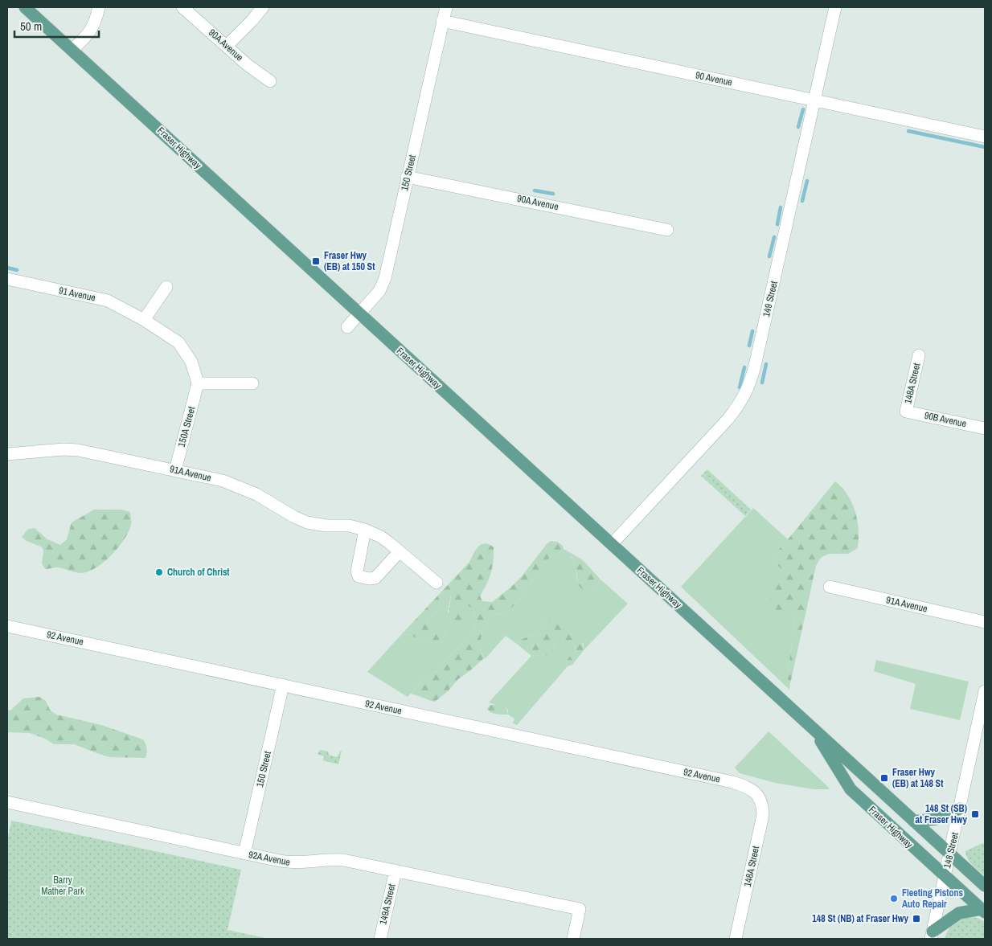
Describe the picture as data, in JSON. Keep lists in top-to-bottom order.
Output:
{
  "streets": {
    "main road": ["Fraser Highway"],
    "street": [
      "90A Avenue",
      "90 Avenue",
      "150 Street",
      "91 Avenue",
      "149 Street",
      "148A Street",
      "90B Avenue",
      "150A Street",
      "91A Avenue",
      "92 Avenue",
      "148 Street",
      "92A Avenue",
      "149A Street"
    ]
  },
  "crossings": [
    ["90A Avenue", "150 Street"],
    ["90 Avenue", "150 Street"],
    ["90 Avenue", "149 Street"],
    ["Fraser Highway", "150 Street"],
    ["Fraser Highway", "149 Street"],
    ["Fraser Highway", "148 Street"],
    ["150 Street", "92 Avenue"],
    ["150 Street", "92A Avenue"],
    ["148A Street", "90B Avenue"],
    ["148A Street", "92 Avenue"],
    ["150A Street", "91A Avenue"],
    ["92A Avenue", "149A Street"]
  ],
  "parks": ["Barry Mather Park"],
  "places": {
    "transit": [
      "Fraser Hwy (EB) at 150 St",
      "Fraser Hwy (EB) at 148 St",
      "148 St (SB) at Fraser Hwy",
      "148 St (NB) at Fraser Hwy"
    ],
    "other": ["Church of Christ", "Fleeting Pistons Auto Repair"]
  },
  "scale_bar": "50 m"
}
